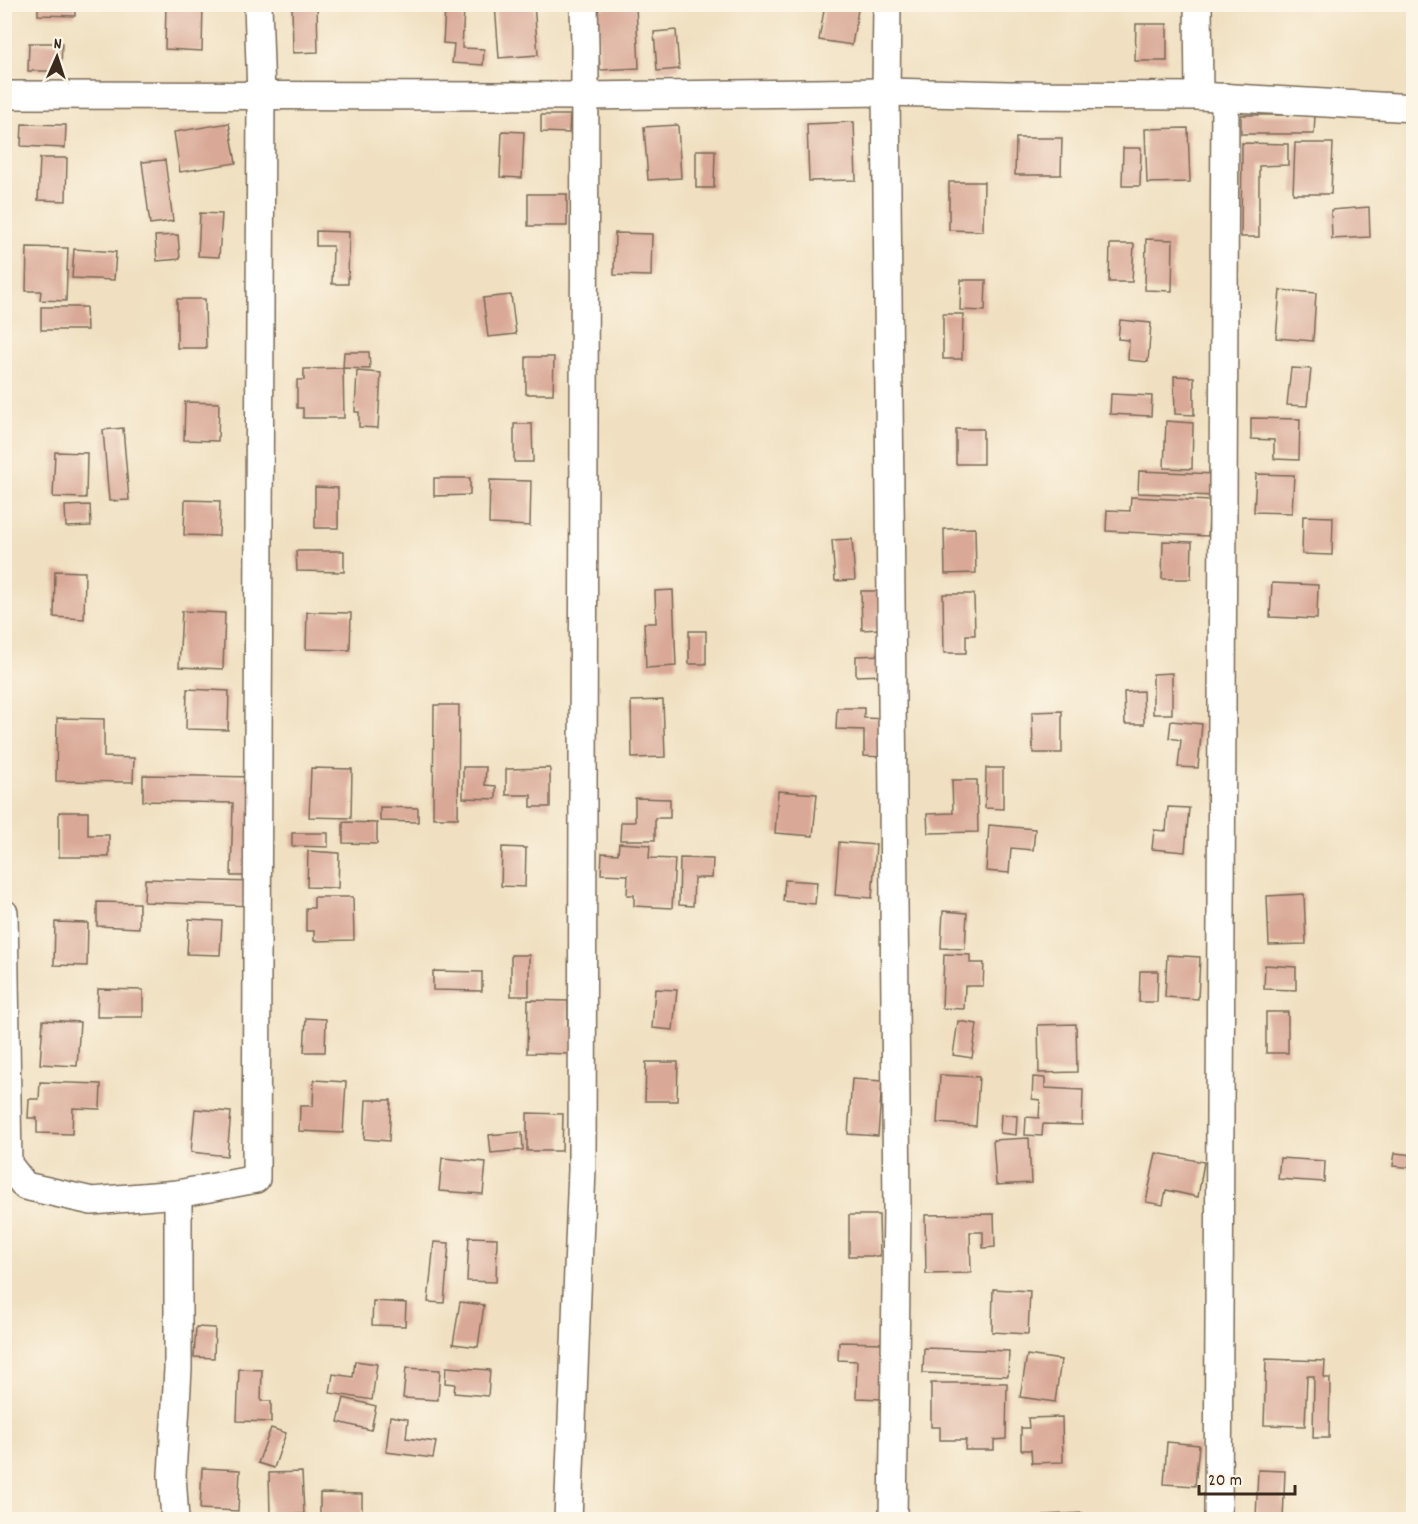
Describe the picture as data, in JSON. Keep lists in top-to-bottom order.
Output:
{
  "scale_bar": "20 m",
  "north": "top"
}
